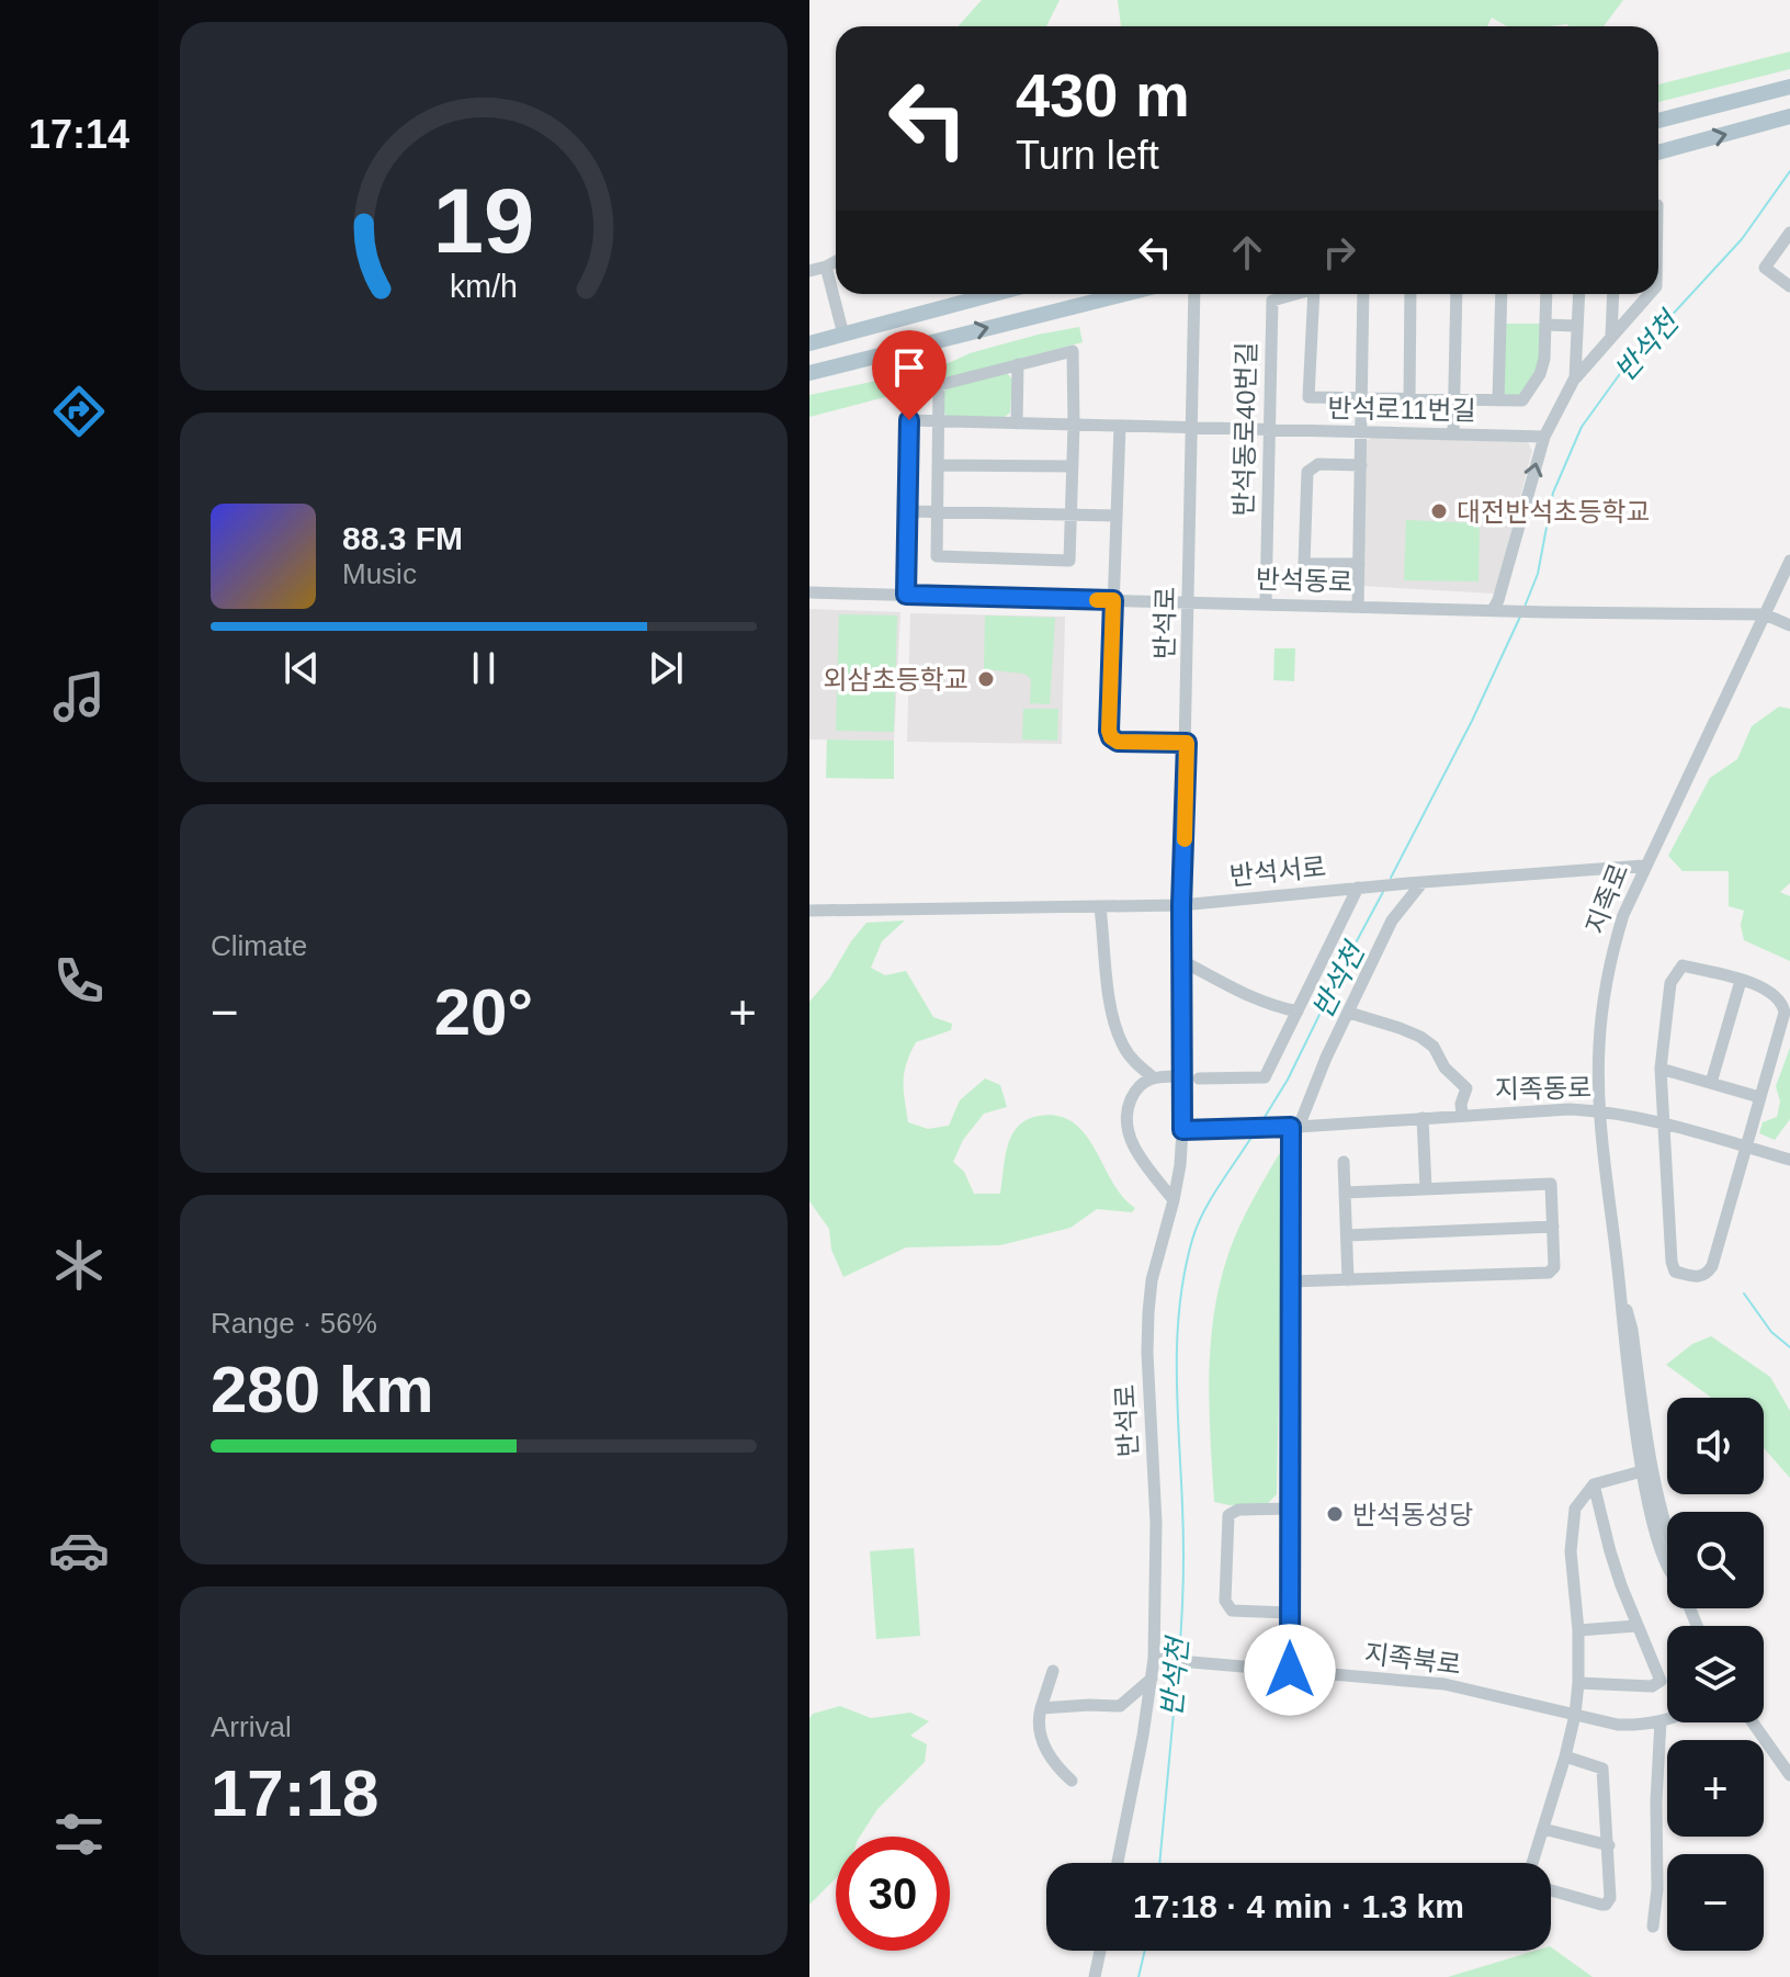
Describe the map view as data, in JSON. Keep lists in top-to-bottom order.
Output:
{
  "streets": {
    "street": [
      "반석로11번길",
      "반석동로40번길",
      "반석동로",
      "반석로",
      "반석서로",
      "지족로",
      "지족동로",
      "지족북로"
    ]
  },
  "crossings": [
    ["반석로11번길", "반석동로40번길"],
    ["반석로11번길", "반석로"],
    ["반석동로40번길", "반석동로"],
    ["반석동로", "반석로"],
    ["반석동로", "지족로"],
    ["반석로", "반석서로"],
    ["반석로", "지족동로"],
    ["반석로", "지족북로"],
    ["반석서로", "지족로"],
    ["지족로", "지족동로"]
  ],
  "water": ["반석천"],
  "places": ["대전반석초등학교", "외삼초등학교", "반석동성당"],
  "page": {
    "tabs": "17:14",
    "turn": ["430 m", "Turn left"],
    "song": ["88.3 FM", "Music"],
    "tile": [
      "Climate",
      ["Range · 56%", "280 km"],
      ["Arrival", "17:18"]
    ],
    "heat": ["−", "20°", "+"],
    "map_buttons": ["+", "−"],
    "limit": "30",
    "trip": "17:18 · 4 min · 1.3 km",
    "gauge": ["19", "km/h"]
  }
}
